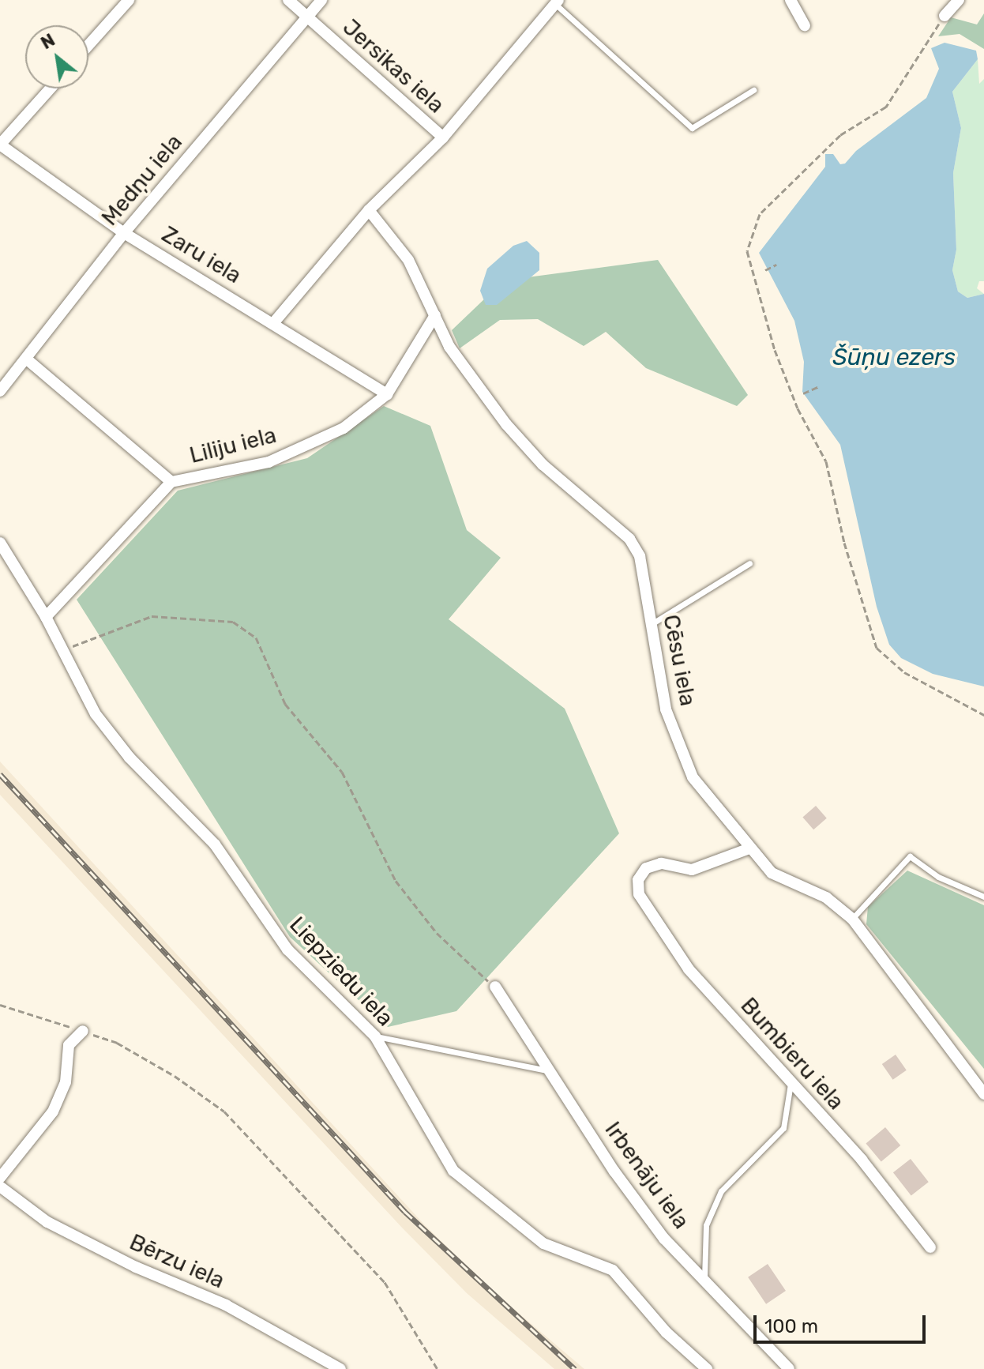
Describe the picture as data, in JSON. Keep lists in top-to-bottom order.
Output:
{
  "streets": {
    "street": [
      "Jersikas iela",
      "Medņu iela",
      "Zaru iela",
      "Liliju iela",
      "Cēsu iela",
      "Liepziedu iela",
      "Bumbieru iela",
      "Irbenāju iela",
      "Bērzu iela"
    ]
  },
  "crossings": [
    ["Jersikas iela", "Medņu iela"],
    ["Medņu iela", "Zaru iela"],
    ["Medņu iela", "Liliju iela"],
    ["Zaru iela", "Liliju iela"],
    ["Liliju iela", "Cēsu iela"],
    ["Cēsu iela", "Bumbieru iela"]
  ],
  "water": ["Šūņu ezers"],
  "scale_bar": "100 m",
  "north": "top left"
}
